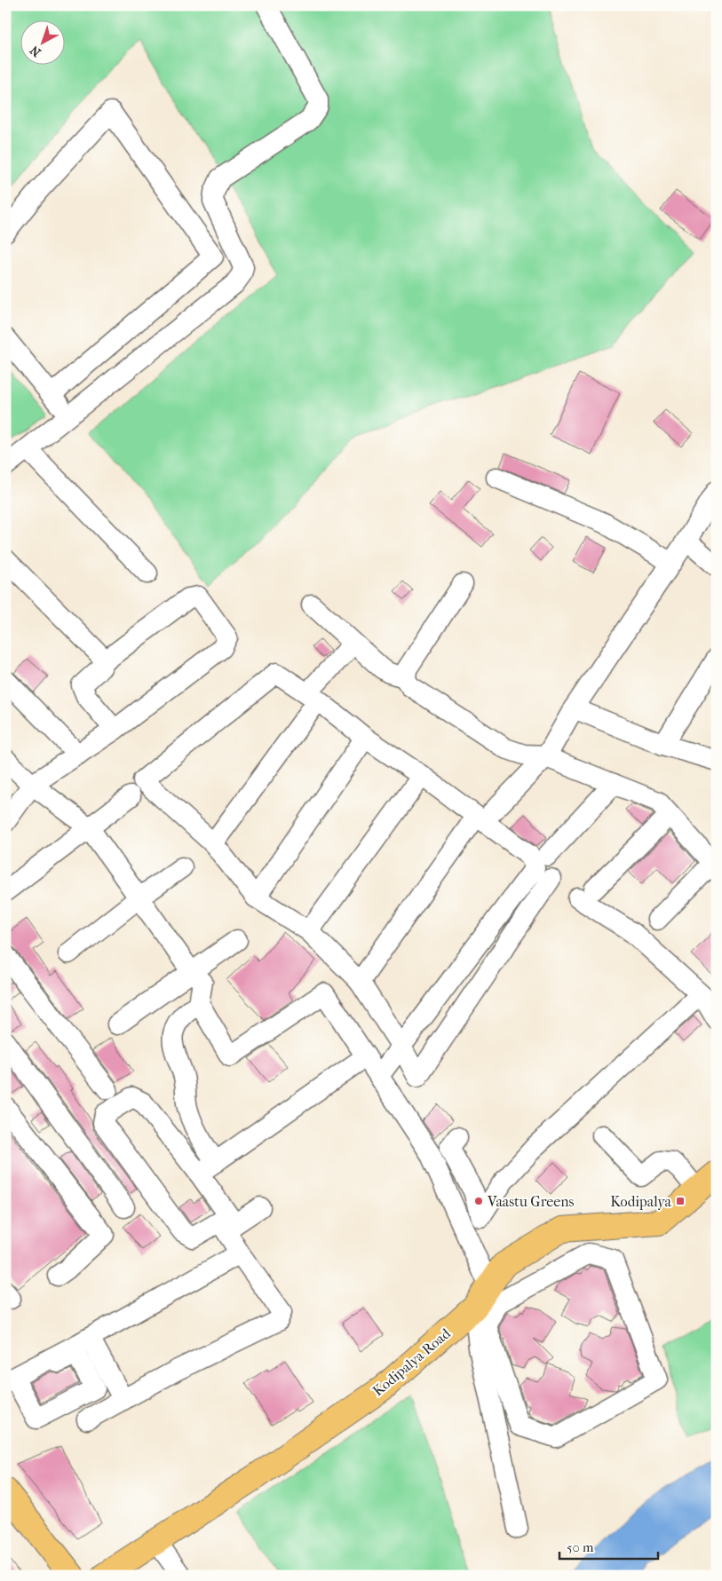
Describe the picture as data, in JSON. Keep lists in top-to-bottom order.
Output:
{
  "streets": {
    "main road": ["Kodipalya Road"]
  },
  "places": {
    "other": ["Vaastu Greens"],
    "transit": ["Kodipalya"]
  },
  "scale_bar": "50 m",
  "north": "bottom left"
}
